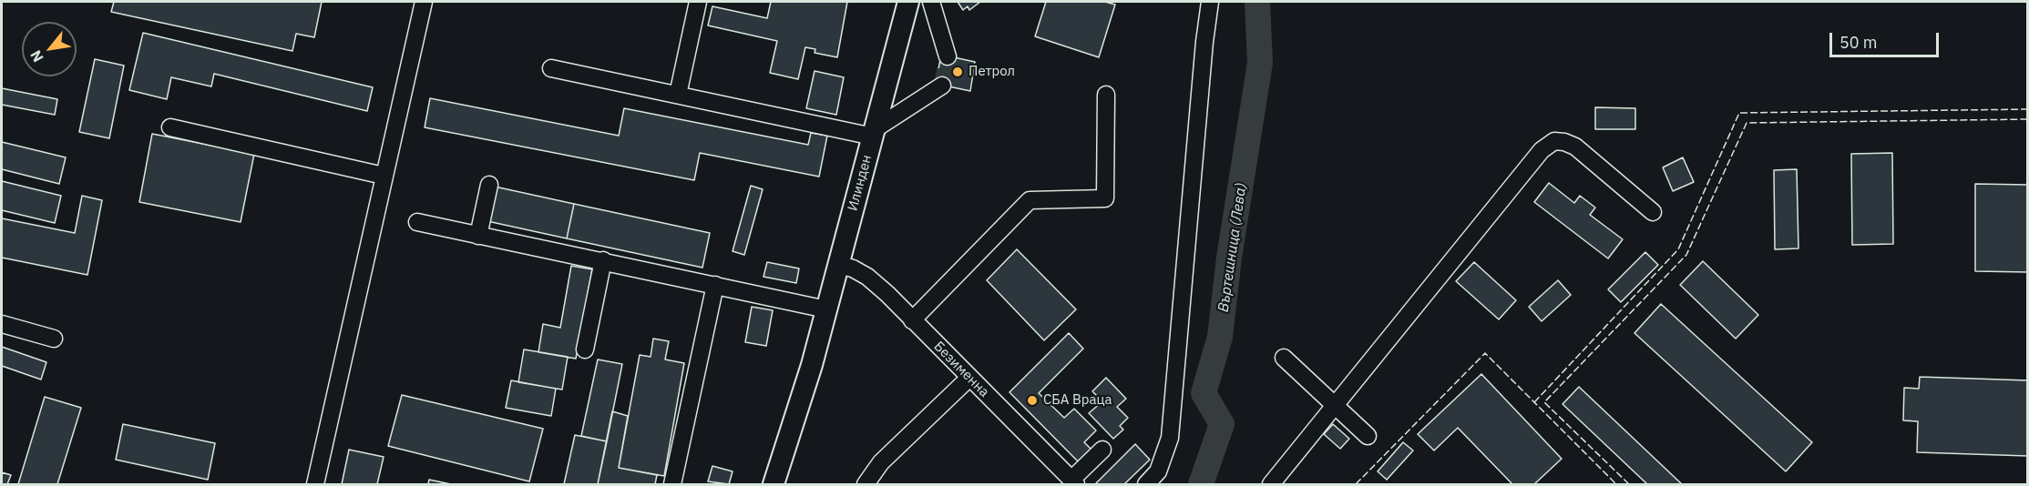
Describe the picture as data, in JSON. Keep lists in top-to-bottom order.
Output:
{
  "streets": {
    "main road": ["Илинден"],
    "street": ["Безименна"]
  },
  "crossings": [
    ["Илинден", "Безименна"]
  ],
  "water": ["Въртешница (Лева)"],
  "places": ["Петрол", "СБА Враца"],
  "scale_bar": "50 m",
  "north": "bottom left"
}
